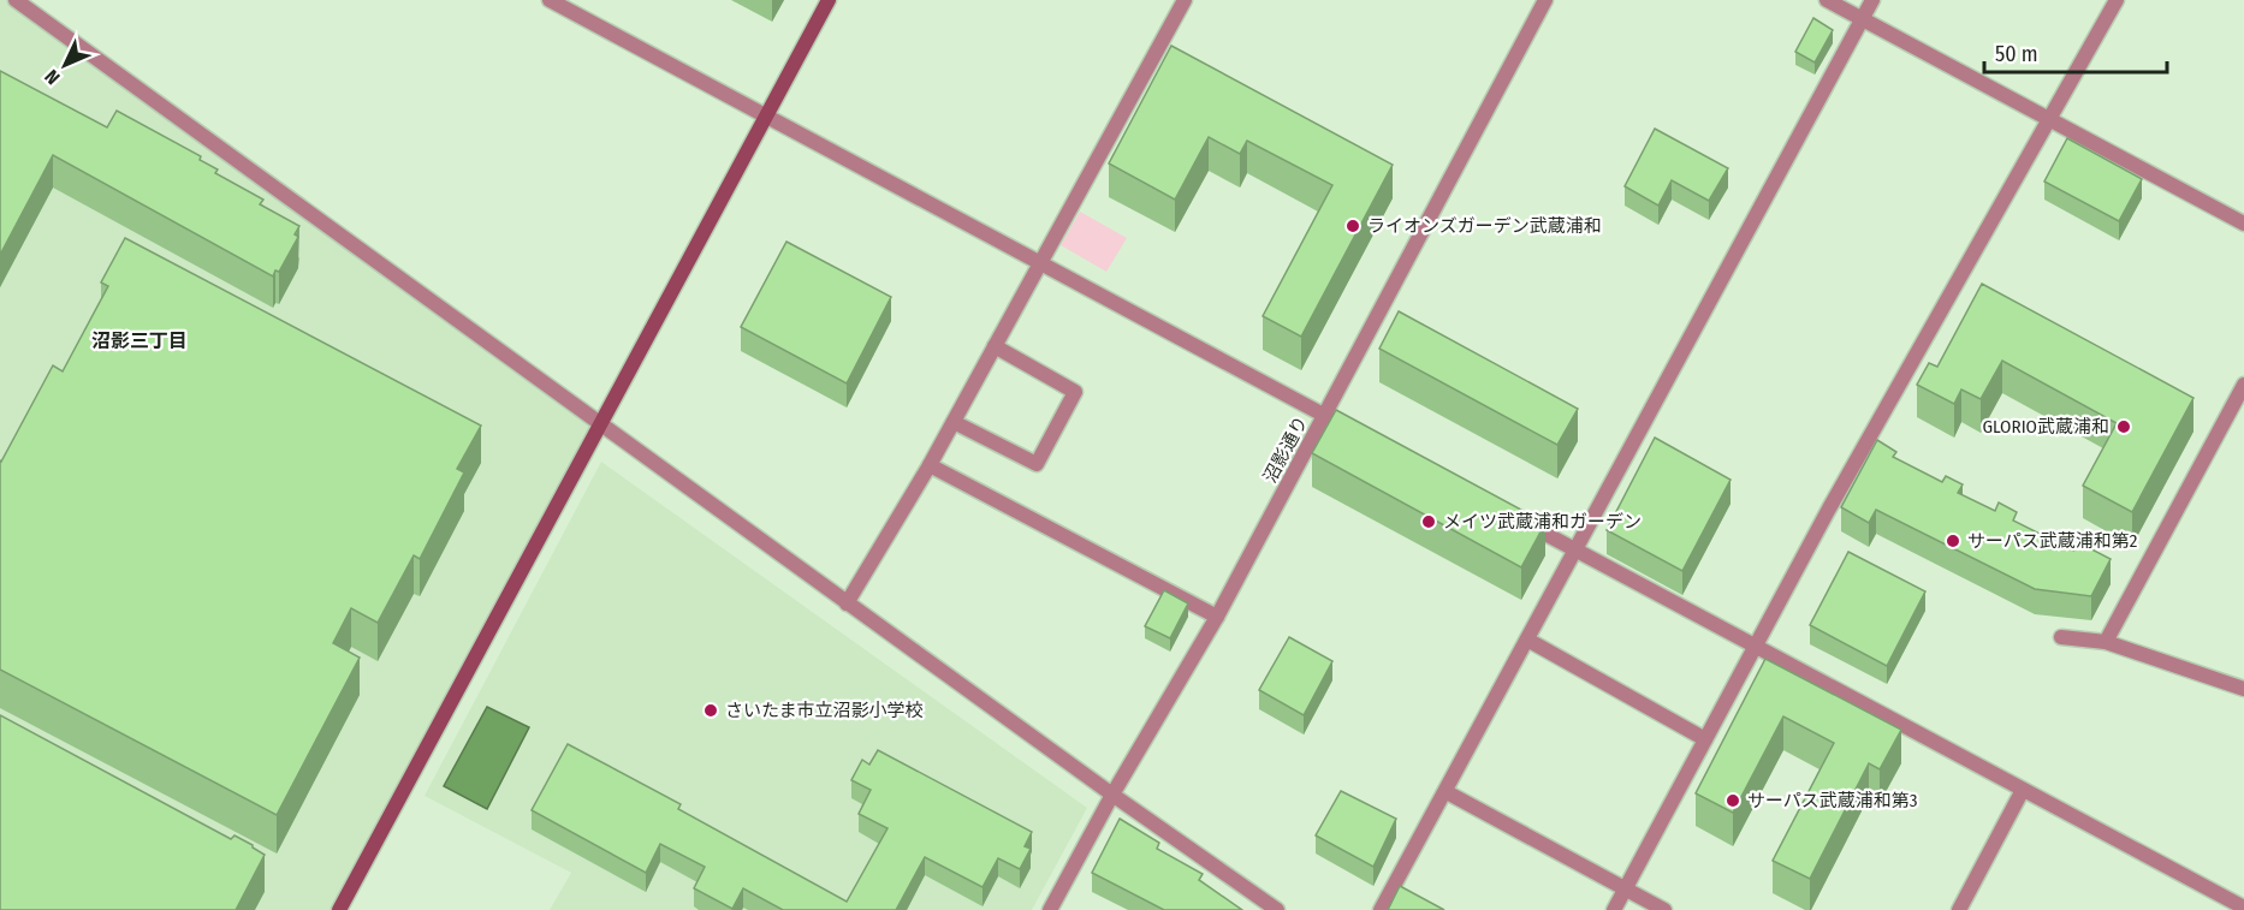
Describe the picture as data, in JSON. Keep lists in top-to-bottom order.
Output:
{
  "streets": {
    "street": ["沼影通り"]
  },
  "districts": ["沼影三丁目"],
  "places": [
    "ライオンズガーデン武蔵浦和",
    "GLORIO武蔵浦和",
    "メイツ武蔵浦和ガーデン",
    "サーパス武蔵浦和第2",
    "さいたま市立沼影小学校",
    "サーパス武蔵浦和第3"
  ],
  "scale_bar": "50 m",
  "north": "bottom left"
}
